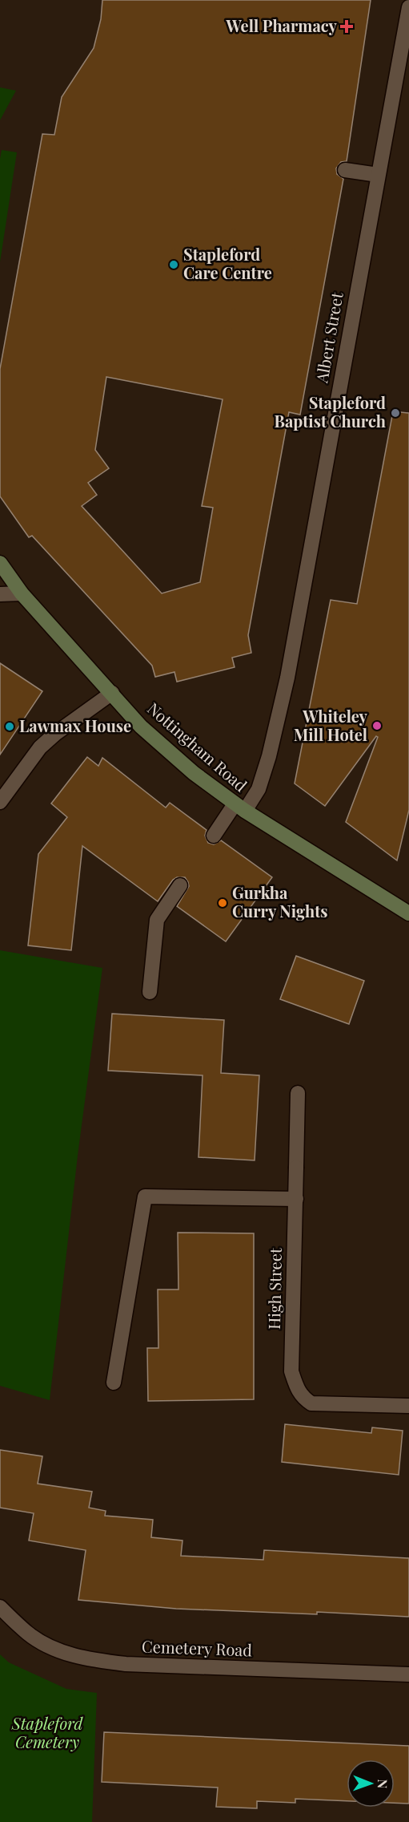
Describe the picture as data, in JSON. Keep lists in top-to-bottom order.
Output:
{
  "streets": {
    "main road": ["Nottingham Road"],
    "street": ["Albert Street", "High Street", "Cemetery Road"]
  },
  "crossings": [
    ["Albert Street", "Nottingham Road"]
  ],
  "parks": ["Stapleford Cemetery"],
  "places": {
    "health": ["Well Pharmacy"],
    "other": [
      "Stapleford Care Centre",
      "Stapleford Baptist Church",
      "Whiteley Mill Hotel",
      "Lawmax House",
      "Gurkha Curry Nights"
    ]
  },
  "north": "right"
}
